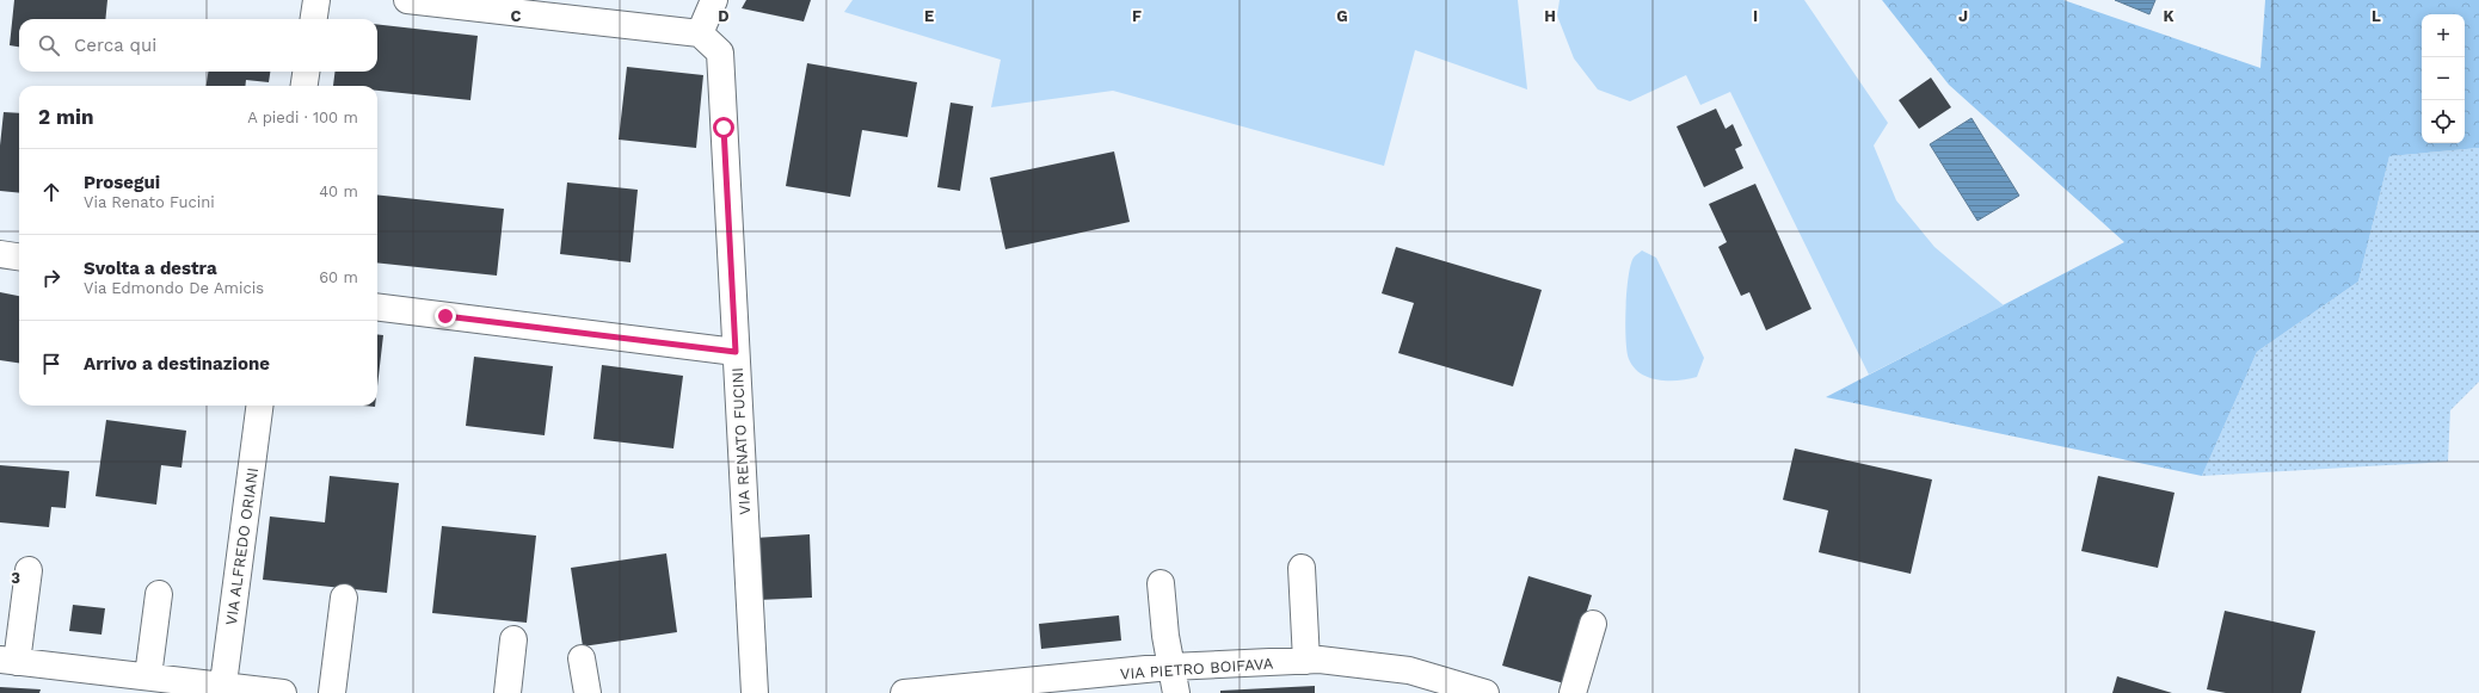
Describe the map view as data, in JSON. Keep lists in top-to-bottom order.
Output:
{
  "streets": {
    "street": ["VIA RENATO FUCINI", "VIA ALFREDO ORIANI", "VIA PIETRO BOIFAVA"]
  },
  "page": {
    "map_buttons": ["+", "−"],
    "search": "Cerca qui",
    "heading": ["2 min", "A piedi · 100 m"],
    "list": [
      ["Prosegui", "Via Renato Fucini", "40 m"],
      ["Svolta a destra", "Via Edmondo De Amicis", "60 m"],
      "Arrivo a destinazione"
    ]
  },
  "grid": {
    "columns": [
      "C",
      "D",
      "E",
      "F",
      "G",
      "H",
      "I",
      "J",
      "K",
      "L"
    ],
    "rows": ["3"]
  }
}
